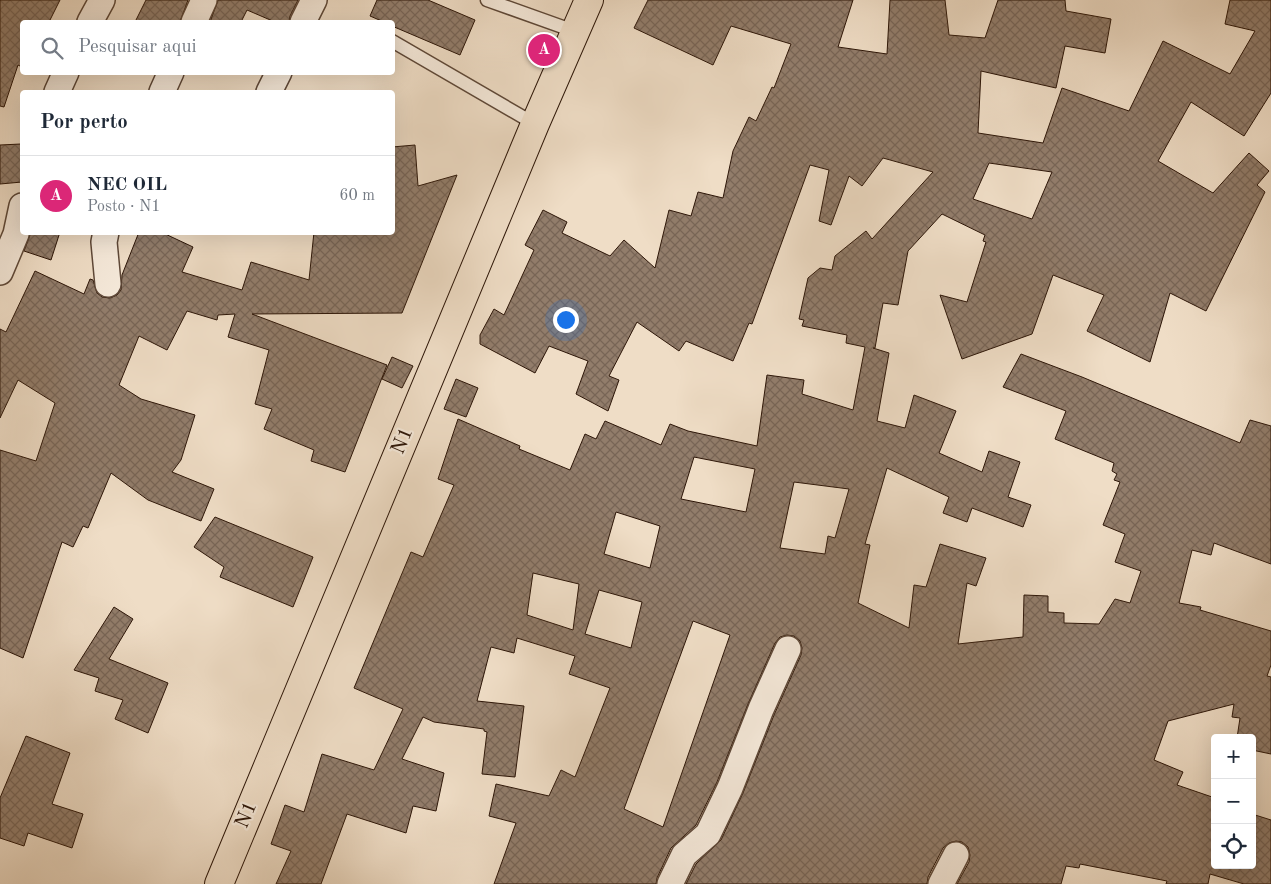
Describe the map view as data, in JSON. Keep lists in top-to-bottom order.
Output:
{
  "streets": {
    "highway": ["N1"]
  },
  "page": {
    "search": "Pesquisar aqui",
    "pins": "A",
    "heading": "Por perto",
    "list": [
      {
        "mark": "A",
        "name": "NEC OIL",
        "note": "Posto · N1",
        "value": "60 m"
      }
    ],
    "map_buttons": ["+", "−"]
  }
}
